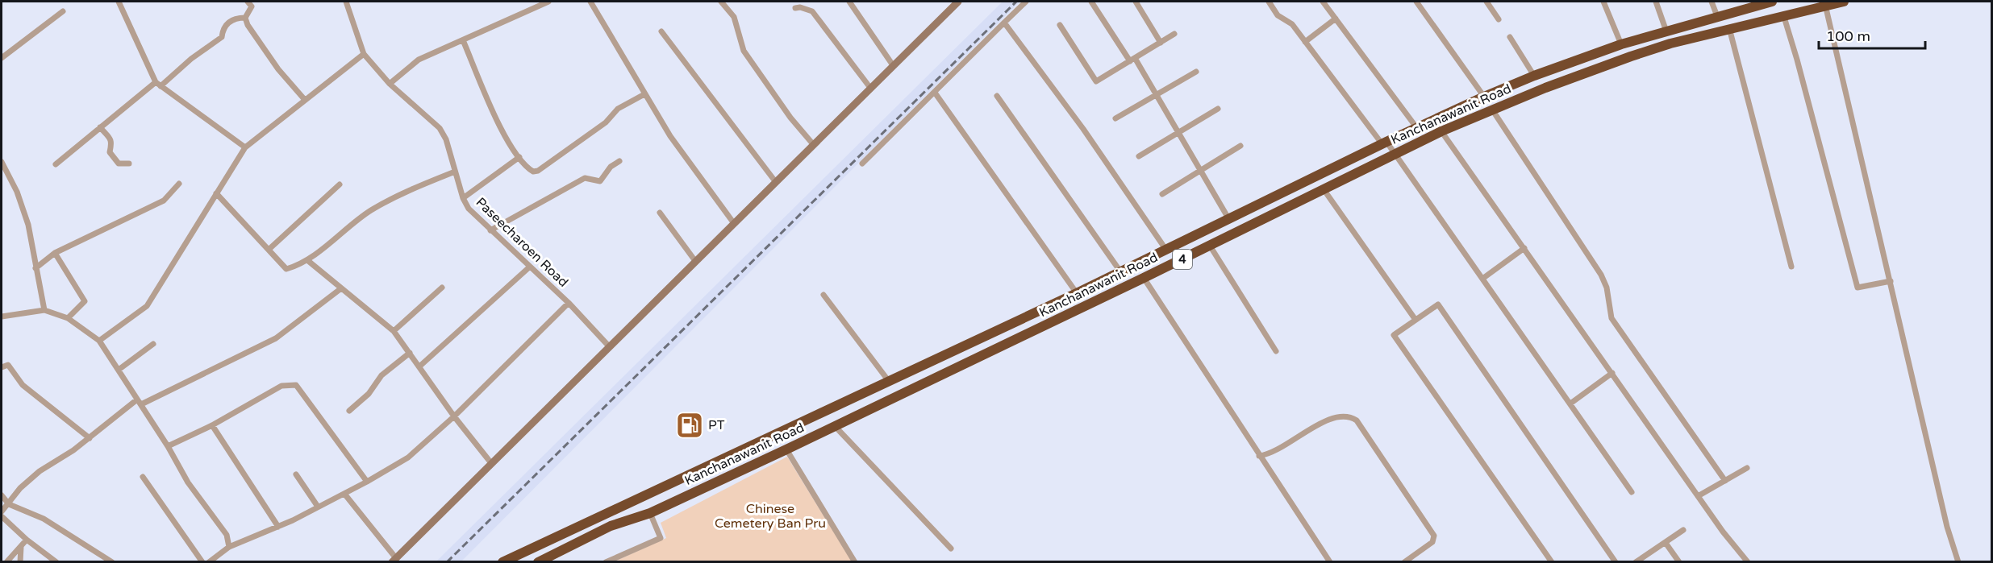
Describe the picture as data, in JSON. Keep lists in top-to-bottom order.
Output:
{
  "streets": {
    "highway": ["Kanchanawanit Road", "4"],
    "street": ["Paseecharoen Road"]
  },
  "parks": ["Chinese Cemetery Ban Pru"],
  "places": {
    "fuel station": ["PT"]
  },
  "scale_bar": "100 m"
}
